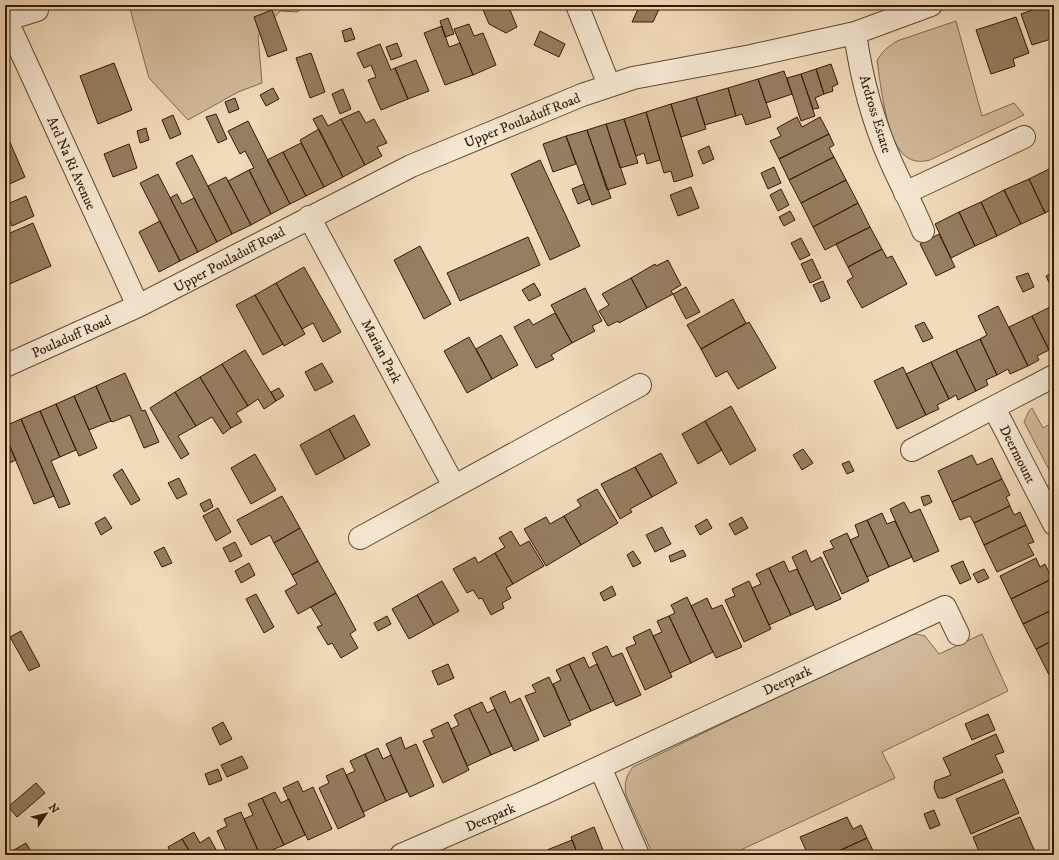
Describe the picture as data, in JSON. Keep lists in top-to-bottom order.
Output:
{
  "streets": {
    "street": [
      "Ardross Estate",
      "Upper Pouladuff Road",
      "Ard Na Ri Avenue",
      "Pouladuff Road",
      "Marian Park",
      "Deermount",
      "Deerpark"
    ]
  },
  "crossings": [
    ["Ardross Estate", "Upper Pouladuff Road"],
    ["Upper Pouladuff Road", "Ard Na Ri Avenue"],
    ["Upper Pouladuff Road", "Pouladuff Road"],
    ["Upper Pouladuff Road", "Marian Park"],
    ["Ard Na Ri Avenue", "Pouladuff Road"]
  ],
  "north": "top right"
}
